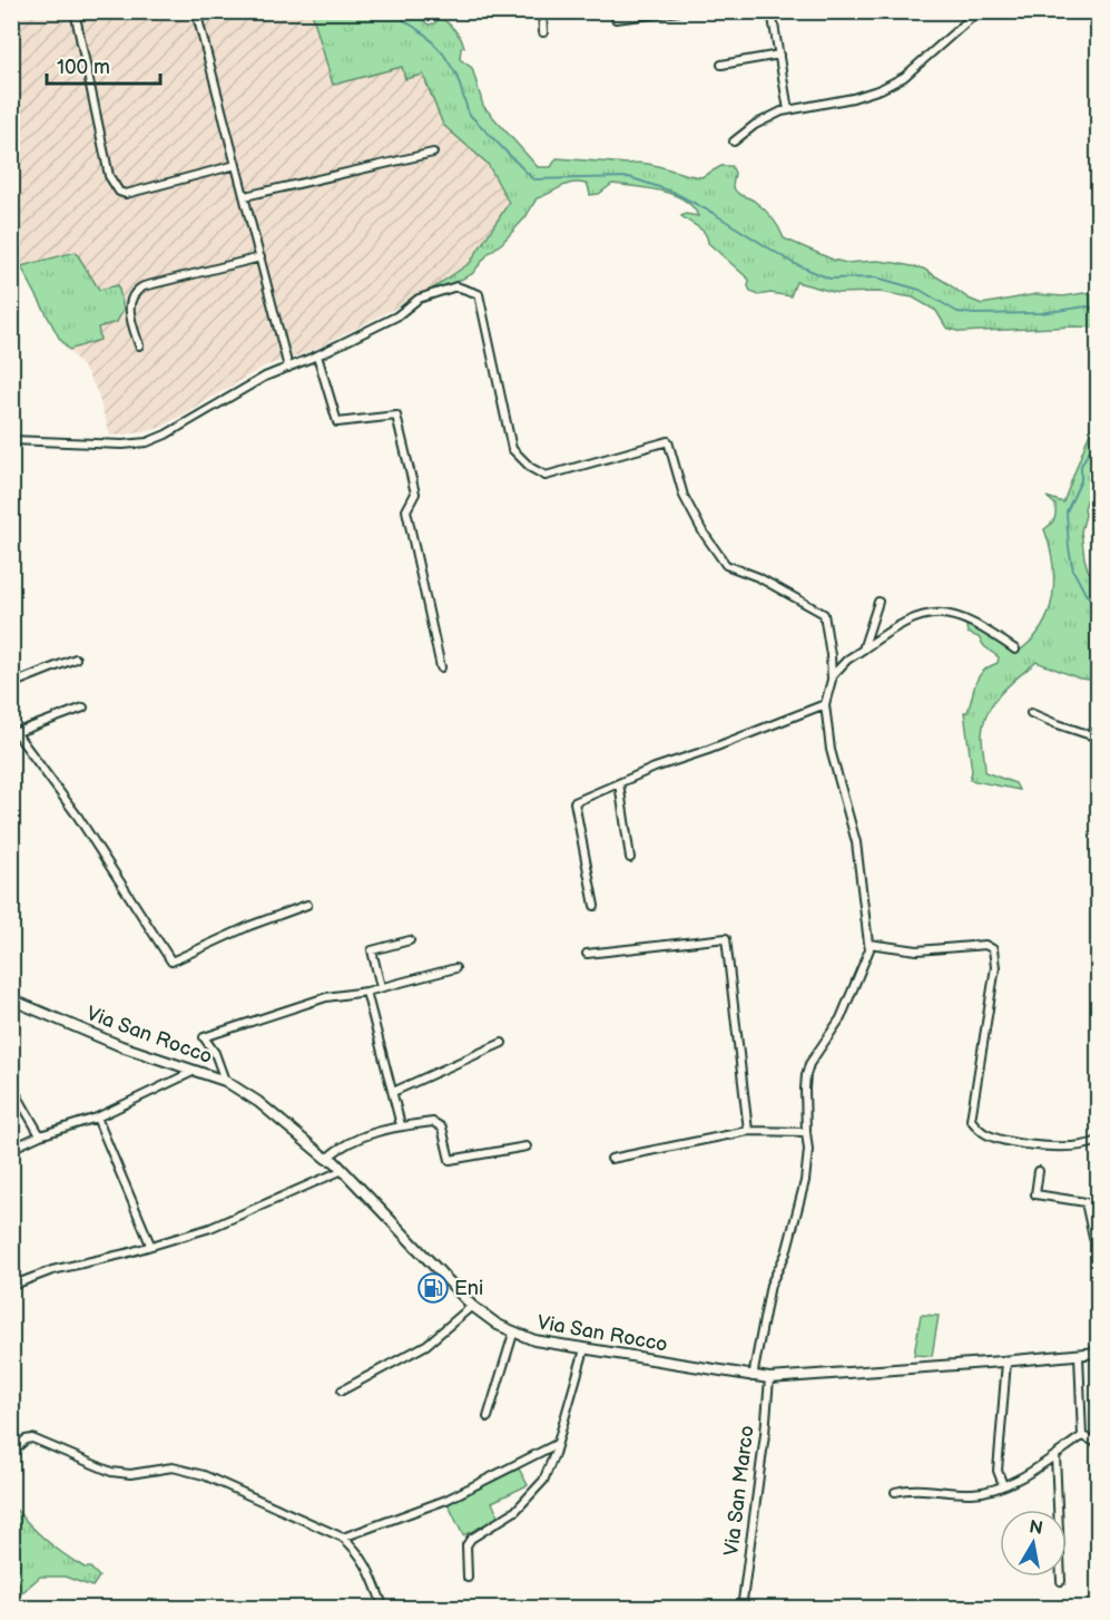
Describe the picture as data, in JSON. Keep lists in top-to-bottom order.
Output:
{
  "streets": {
    "street": ["Via San Rocco", "Via San Marco"]
  },
  "crossings": [
    ["Via San Rocco", "Via San Marco"]
  ],
  "places": {
    "fuel station": ["Eni"]
  },
  "scale_bar": "100 m",
  "north": "top"
}
